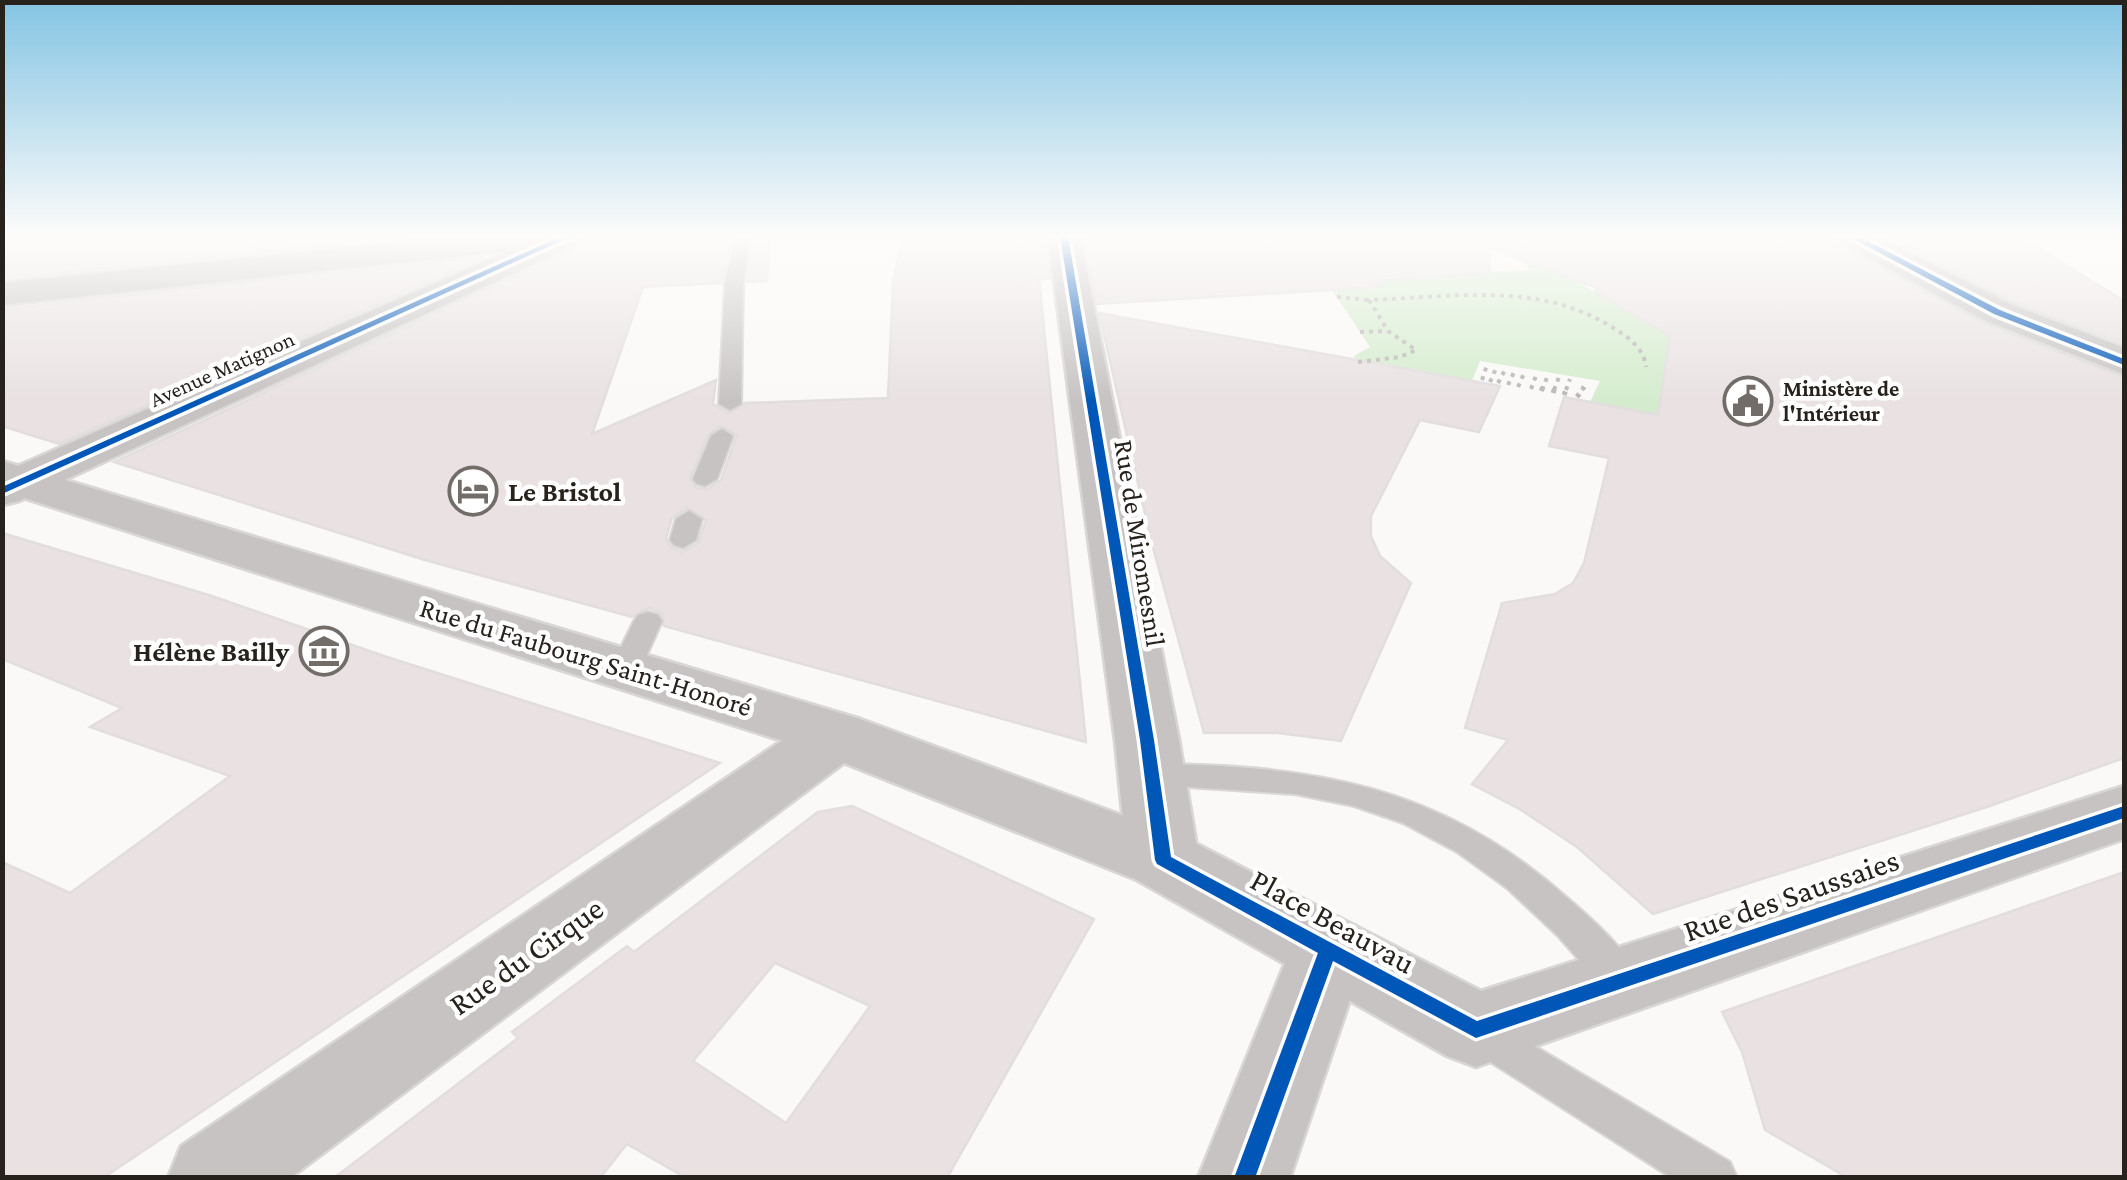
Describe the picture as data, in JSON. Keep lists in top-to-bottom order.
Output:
{
  "streets": {
    "street": [
      "Avenue Matignon",
      "Rue de Miromesnil",
      "Rue du Faubourg Saint-Honoré",
      "Rue des Saussaies",
      "Place Beauvau",
      "Rue du Cirque"
    ]
  },
  "crossings": [
    ["Avenue Matignon", "Rue du Faubourg Saint-Honoré"],
    ["Rue de Miromesnil", "Rue du Faubourg Saint-Honoré"],
    ["Rue de Miromesnil", "Place Beauvau"],
    ["Rue du Faubourg Saint-Honoré", "Place Beauvau"],
    ["Rue du Faubourg Saint-Honoré", "Rue du Cirque"],
    ["Rue des Saussaies", "Place Beauvau"]
  ],
  "places": {
    "public building": ["Ministère de l'Intérieur"],
    "hotel": ["Le Bristol"],
    "museum": ["Hélène Bailly"]
  }
}
